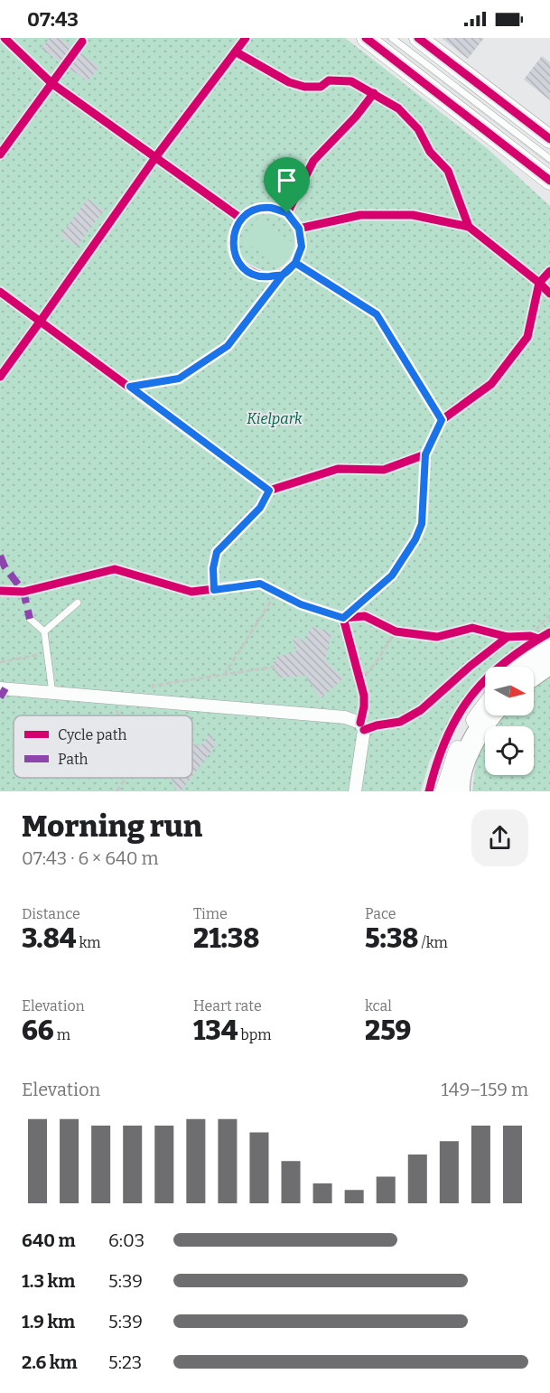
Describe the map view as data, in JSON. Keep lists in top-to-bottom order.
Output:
{
  "parks": ["Kielpark"],
  "legend": ["Cycle path", "Path"],
  "north": "right",
  "page": {
    "status": "07:43",
    "heading": ["Morning run", "07:43 · 6 × 640 m"],
    "stats": [
      ["Distance", "3.84 km"],
      ["Time", "21:38"],
      ["Pace", "5:38 /km"],
      ["Elevation", "66 m"],
      ["Heart rate", "134 bpm"],
      ["kcal", "259"]
    ],
    "chart": ["Elevation", "149–159 m"],
    "list": [
      {
        "name": "640 m",
        "note": "6:03"
      },
      {
        "name": "1.3 km",
        "note": "5:39"
      },
      {
        "name": "1.9 km",
        "note": "5:39"
      },
      {
        "name": "2.6 km",
        "note": "5:23"
      }
    ]
  }
}
